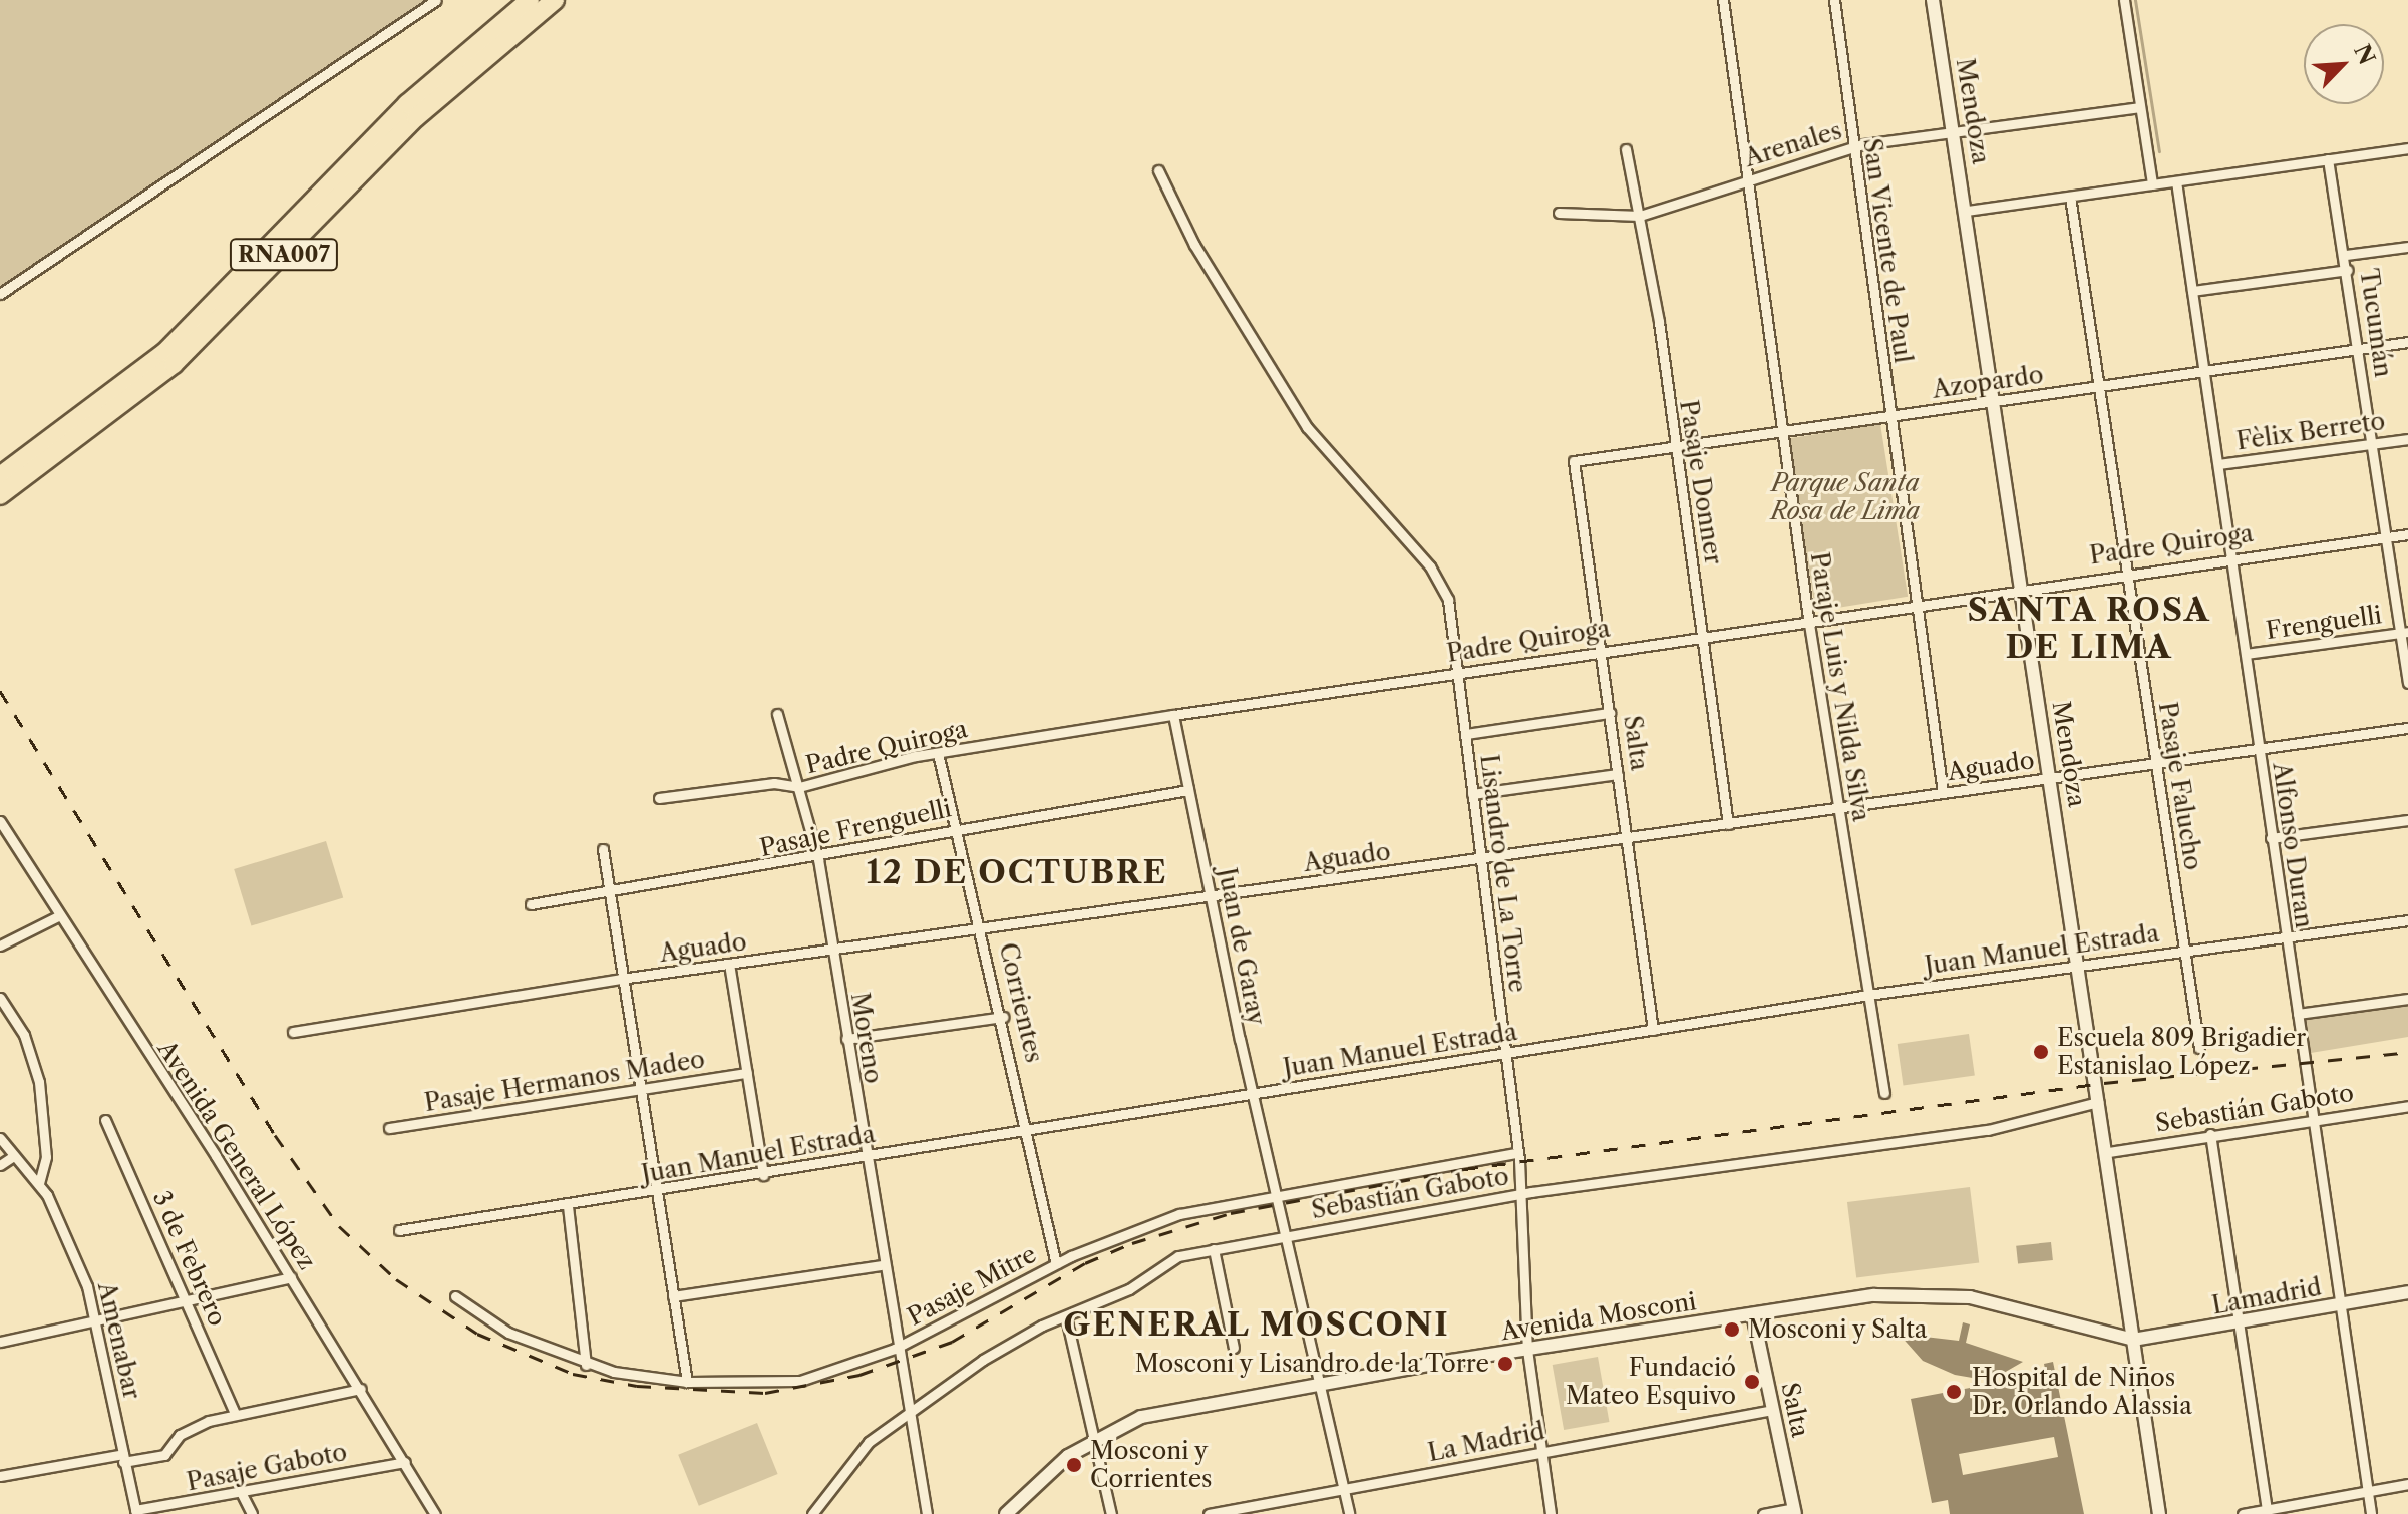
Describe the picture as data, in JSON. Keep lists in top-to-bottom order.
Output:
{
  "streets": {
    "highway": ["RNA007"],
    "street": [
      "Mendoza",
      "Arenales",
      "San Vicente de Paul",
      "Tucumán",
      "Azopardo",
      "Fèlix Berreto",
      "Pasaje Donner",
      "Padre Quiroga",
      "Frenguelli",
      "Paraje Luis y Nilda Silva",
      "Salta",
      "Aguado",
      "Pasaje Falucho",
      "Pasaje Frenguelli",
      "Alfonso Duran",
      "Lisandro de La Torre",
      "Juan de Garay",
      "Juan Manuel Estrada",
      "Corrientes",
      "Moreno",
      "Pasaje Hermanos Madeo",
      "Sebastián Gaboto",
      "Avenida General López",
      "3 de Febrero",
      "Pasaje Mitre",
      "Lamadrid",
      "Avenida Mosconi",
      "Amenabar",
      "La Madrid",
      "Pasaje Gaboto"
    ]
  },
  "crossings": [
    ["Mendoza", "Arenales"],
    ["Mendoza", "Azopardo"],
    ["Mendoza", "Padre Quiroga"],
    ["Mendoza", "Aguado"],
    ["Mendoza", "Juan Manuel Estrada"],
    ["Mendoza", "Sebastián Gaboto"],
    ["Mendoza", "Lamadrid"],
    ["Mendoza", "Avenida Mosconi"],
    ["Arenales", "San Vicente de Paul"],
    ["Arenales", "Pasaje Donner"],
    ["Arenales", "Paraje Luis y Nilda Silva"],
    ["San Vicente de Paul", "Azopardo"],
    ["San Vicente de Paul", "Padre Quiroga"],
    ["San Vicente de Paul", "Aguado"],
    ["Tucumán", "Azopardo"],
    ["Tucumán", "Fèlix Berreto"],
    ["Tucumán", "Padre Quiroga"],
    ["Tucumán", "Frenguelli"],
    ["Azopardo", "Pasaje Donner"],
    ["Azopardo", "Paraje Luis y Nilda Silva"],
    ["Azopardo", "Salta"],
    ["Azopardo", "Pasaje Falucho"],
    ["Azopardo", "Alfonso Duran"],
    ["Fèlix Berreto", "Alfonso Duran"],
    ["Pasaje Donner", "Padre Quiroga"],
    ["Pasaje Donner", "Aguado"],
    ["Padre Quiroga", "Paraje Luis y Nilda Silva"],
    ["Padre Quiroga", "Salta"],
    ["Padre Quiroga", "Pasaje Falucho"],
    ["Padre Quiroga", "Alfonso Duran"],
    ["Padre Quiroga", "Lisandro de La Torre"],
    ["Padre Quiroga", "Juan de Garay"],
    ["Padre Quiroga", "Corrientes"],
    ["Padre Quiroga", "Moreno"],
    ["Frenguelli", "Alfonso Duran"],
    ["Paraje Luis y Nilda Silva", "Aguado"],
    ["Paraje Luis y Nilda Silva", "Juan Manuel Estrada"],
    ["Salta", "Aguado"],
    ["Salta", "Juan Manuel Estrada"],
    ["Salta", "Avenida Mosconi"],
    ["Salta", "La Madrid"],
    ["Aguado", "Pasaje Falucho"],
    ["Aguado", "Alfonso Duran"],
    ["Aguado", "Lisandro de La Torre"],
    ["Aguado", "Juan de Garay"],
    ["Aguado", "Corrientes"],
    ["Aguado", "Moreno"],
    ["Pasaje Falucho", "Juan Manuel Estrada"],
    ["Pasaje Frenguelli", "Juan de Garay"],
    ["Pasaje Frenguelli", "Corrientes"],
    ["Pasaje Frenguelli", "Moreno"],
    ["Alfonso Duran", "Juan Manuel Estrada"],
    ["Alfonso Duran", "Sebastián Gaboto"],
    ["Alfonso Duran", "Lamadrid"],
    ["Lisandro de La Torre", "Juan Manuel Estrada"],
    ["Lisandro de La Torre", "Sebastián Gaboto"],
    ["Lisandro de La Torre", "Pasaje Mitre"],
    ["Lisandro de La Torre", "Avenida Mosconi"],
    ["Lisandro de La Torre", "La Madrid"],
    ["Juan de Garay", "Juan Manuel Estrada"],
    ["Juan de Garay", "Sebastián Gaboto"],
    ["Juan de Garay", "Pasaje Mitre"],
    ["Juan de Garay", "Avenida Mosconi"],
    ["Juan de Garay", "La Madrid"],
    ["Juan Manuel Estrada", "Corrientes"],
    ["Juan Manuel Estrada", "Moreno"],
    ["Corrientes", "Pasaje Mitre"],
    ["Moreno", "Sebastián Gaboto"],
    ["Moreno", "Pasaje Mitre"],
    ["Avenida General López", "Pasaje Gaboto"],
    ["Lamadrid", "Avenida Mosconi"],
    ["Amenabar", "Pasaje Gaboto"]
  ],
  "districts": ["SANTA ROSA DE LIMA", "12 DE OCTUBRE", "GENERAL MOSCONI"],
  "parks": ["Parque Santa Rosa de Lima"],
  "places": [
    "Escuela 809 Brigadier Estanislao López",
    "Mosconi y Salta",
    "Mosconi y Lisandro de la Torre",
    "Fundació Mateo Esquivo",
    "Hospital de Niños Dr. Orlando Alassia",
    "Mosconi y Corrientes"
  ],
  "north": "top right"
}
